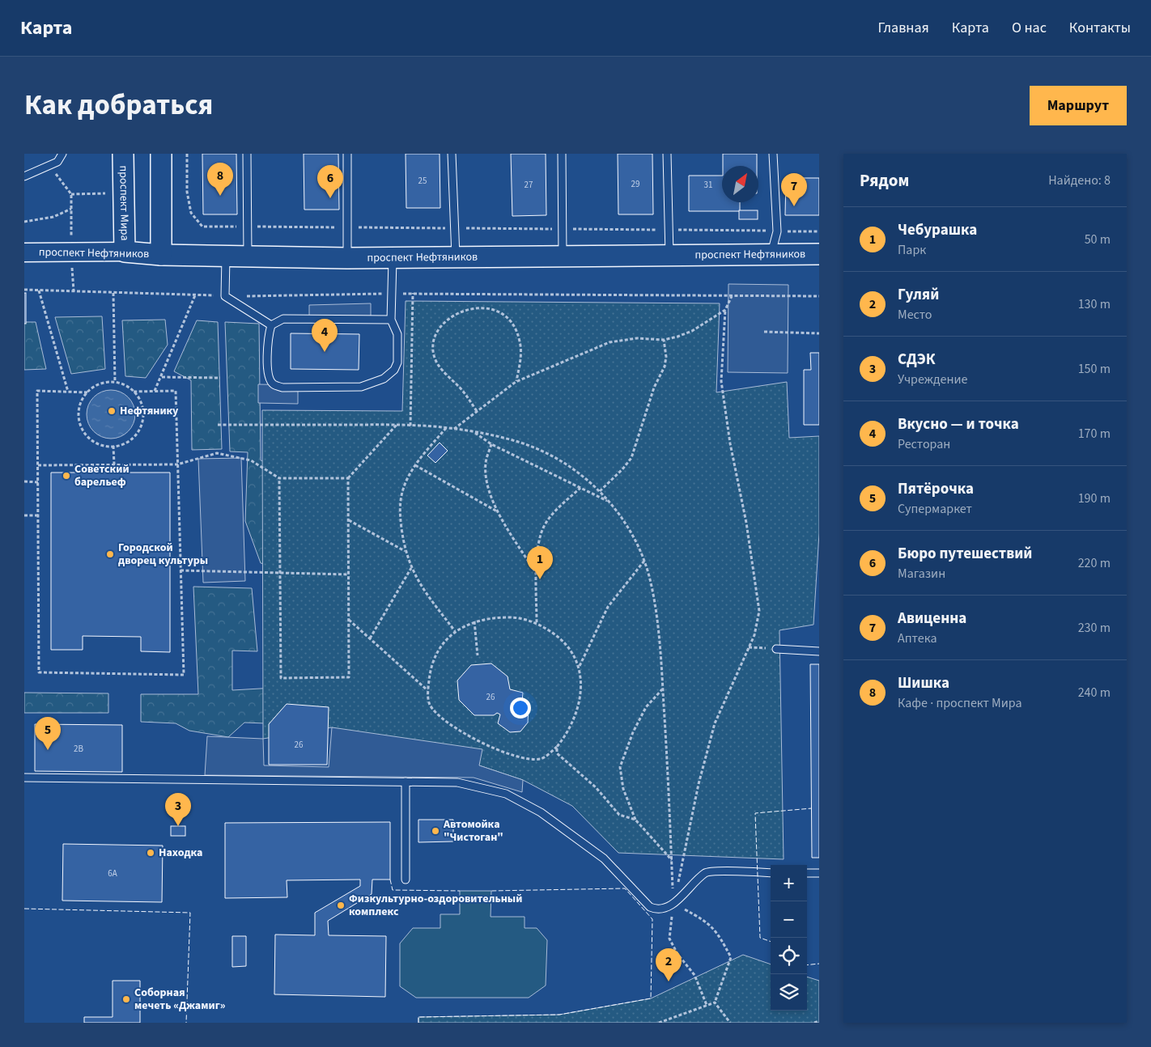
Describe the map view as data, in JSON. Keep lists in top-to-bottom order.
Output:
{
  "streets": {
    "main road": ["проспект Мира", "проспект Нефтяников"]
  },
  "crossings": [
    ["проспект Мира", "проспект Нефтяников"]
  ],
  "places": [
    "Нефтянику",
    "Советский барельеф",
    "Городской дворец культуры",
    "Автомойка \"Чистоган\"",
    "Находка",
    "Физкультурно-оздоровительный комплекс",
    "Соборная мечеть «Джамиг»"
  ],
  "house_numbers": [
    "25",
    "29",
    "27",
    "31",
    "26",
    "26",
    "2В",
    "6А"
  ],
  "north": "top right",
  "page": {
    "header": "Карта",
    "nav": [
      "Главная",
      "Карта",
      "О нас",
      "Контакты"
    ],
    "title": "Как добраться",
    "buttons": "Маршрут",
    "heading": ["Рядом", "Найдено: 8"],
    "pins": [
      "8",
      "6",
      "7",
      "4",
      "1",
      "5",
      "3",
      "2"
    ],
    "list": [
      {
        "mark": "1",
        "name": "Чебурашка",
        "note": "Парк",
        "value": "50 m"
      },
      {
        "mark": "2",
        "name": "Гуляй",
        "note": "Место",
        "value": "130 m"
      },
      {
        "mark": "3",
        "name": "СДЭК",
        "note": "Учреждение",
        "value": "150 m"
      },
      {
        "mark": "4",
        "name": "Вкусно — и точка",
        "note": "Ресторан",
        "value": "170 m"
      },
      {
        "mark": "5",
        "name": "Пятёрочка",
        "note": "Супермаркет",
        "value": "190 m"
      },
      {
        "mark": "6",
        "name": "Бюро путешествий",
        "note": "Магазин",
        "value": "220 m"
      },
      {
        "mark": "7",
        "name": "Авиценна",
        "note": "Аптека",
        "value": "230 m"
      },
      {
        "mark": "8",
        "name": "Шишка",
        "note": "Кафе · проспект Мира",
        "value": "240 m"
      }
    ],
    "map_buttons": ["+", "−"]
  }
}
